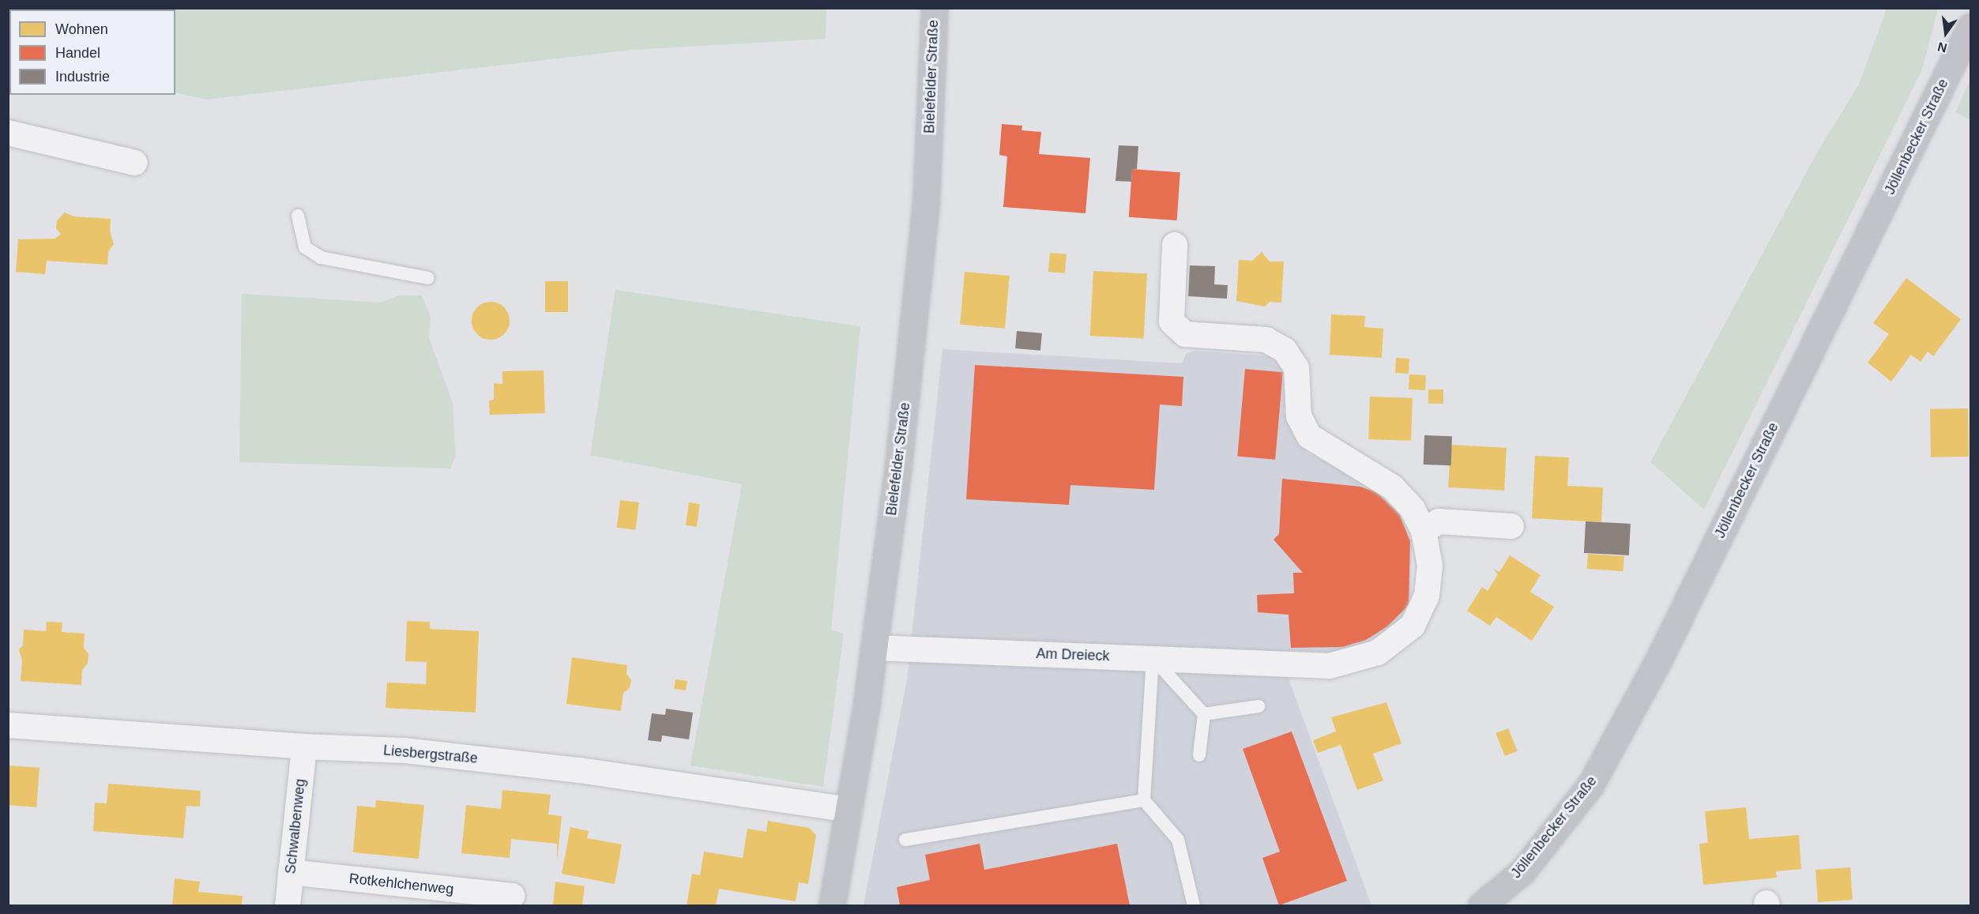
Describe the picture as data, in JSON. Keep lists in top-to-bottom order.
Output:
{
  "streets": {
    "main road": ["Bielefelder Straße", "Jöllenbecker Straße"],
    "street": [
      "Am Dreieck",
      "Liesbergstraße",
      "Schwalbenweg",
      "Rotkehlchenweg"
    ]
  },
  "crossings": [
    ["Bielefelder Straße", "Am Dreieck"],
    ["Bielefelder Straße", "Liesbergstraße"],
    ["Liesbergstraße", "Schwalbenweg"],
    ["Schwalbenweg", "Rotkehlchenweg"]
  ],
  "legend": ["Wohnen", "Handel", "Industrie"],
  "north": "bottom"
}
